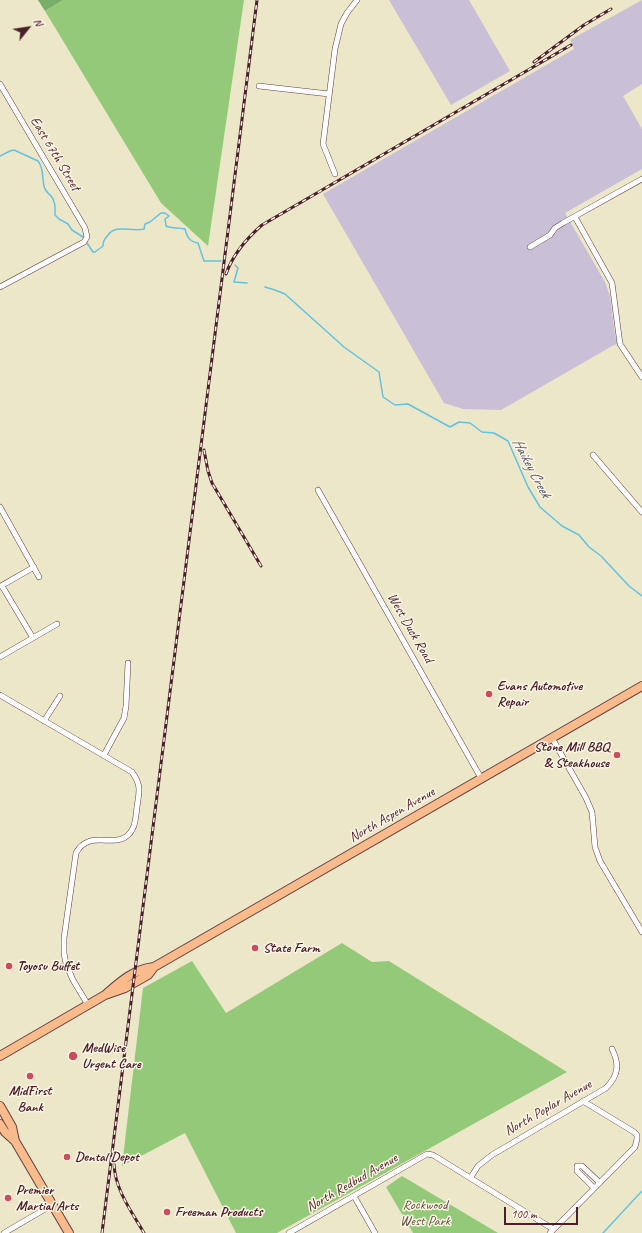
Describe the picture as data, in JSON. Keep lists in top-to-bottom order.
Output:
{
  "streets": {
    "main road": ["North Aspen Avenue"],
    "street": [
      "East 67th Street",
      "West Duck Road",
      "North Poplar Avenue",
      "North Redbud Avenue"
    ]
  },
  "crossings": [
    ["West Duck Road", "North Aspen Avenue"],
    ["North Poplar Avenue", "North Redbud Avenue"]
  ],
  "water": ["Haikey Creek"],
  "parks": ["Rockwood West Park"],
  "places": [
    "Evans Automotive Repair",
    "Stone Mill BBQ & Steakhouse",
    "State Farm",
    "Toyosu Buffet",
    "MedWise Urgent Care",
    "MidFirst Bank",
    "Dental Depot",
    "Premier Martial Arts",
    "Freeman Products"
  ],
  "scale_bar": "100 m",
  "north": "top right"
}
